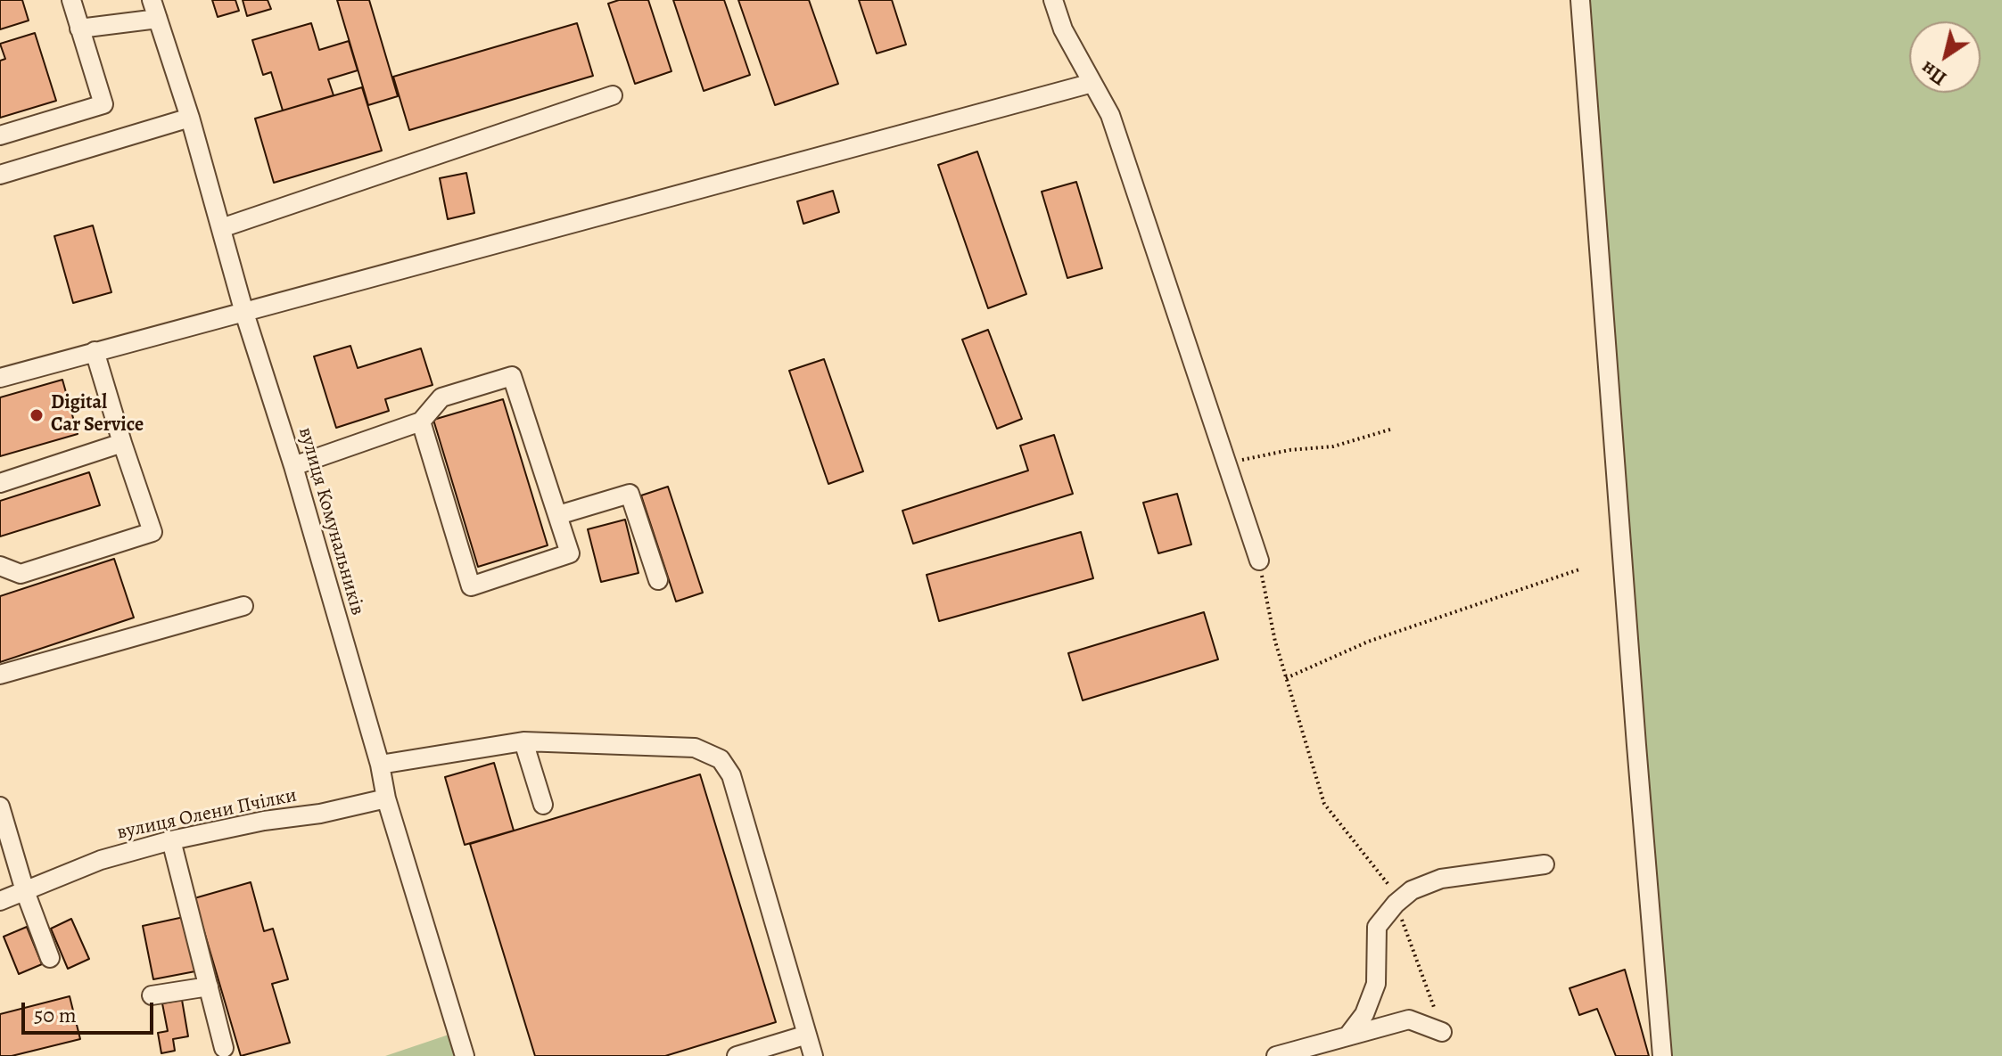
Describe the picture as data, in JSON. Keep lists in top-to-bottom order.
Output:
{
  "streets": {
    "street": ["вулиця Комунальників", "вулиця Олени Пчілки"]
  },
  "crossings": [
    ["вулиця Комунальників", "вулиця Олени Пчілки"]
  ],
  "places": ["Digital Car Service"],
  "scale_bar": "50 m",
  "north": "bottom left"
}
